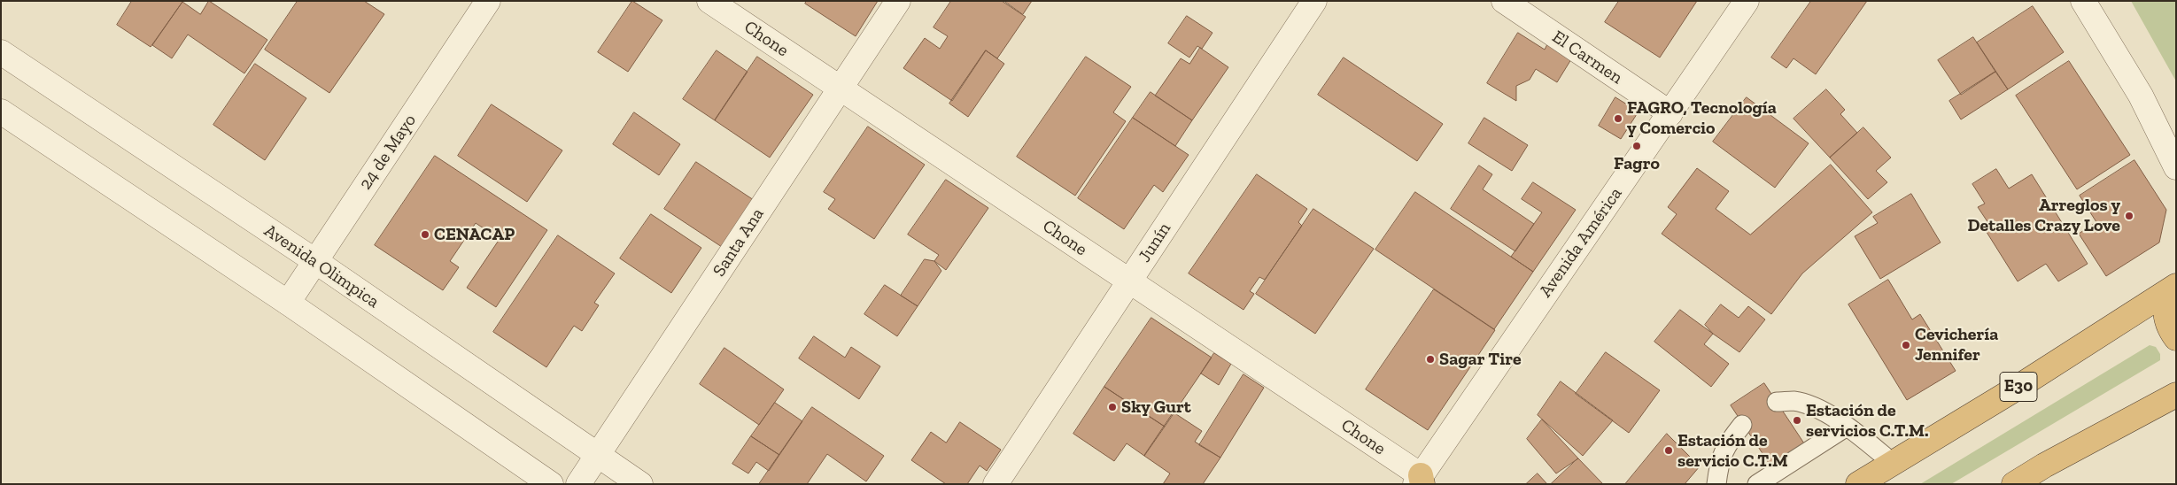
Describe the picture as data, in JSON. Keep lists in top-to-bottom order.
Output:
{
  "streets": {
    "highway": ["E30"],
    "street": [
      "Chone",
      "El Carmen",
      "24 de Mayo",
      "Santa Ana",
      "Junín",
      "Avenida América",
      "Avenida Olimpica"
    ]
  },
  "crossings": [
    ["Chone", "Santa Ana"],
    ["Chone", "Junín"],
    ["Chone", "Avenida América"],
    ["El Carmen", "Avenida América"],
    ["24 de Mayo", "Avenida Olimpica"],
    ["Santa Ana", "Avenida Olimpica"]
  ],
  "places": [
    "FAGRO, Tecnología y Comercio",
    "Fagro",
    "Arreglos y Detalles Crazy Love",
    "CENACAP",
    "Cevichería Jennifer",
    "Sagar Tire",
    "Sky Gurt",
    "Estación de servicios C.T.M.",
    "Estación de servicio C.T.M"
  ]
}
